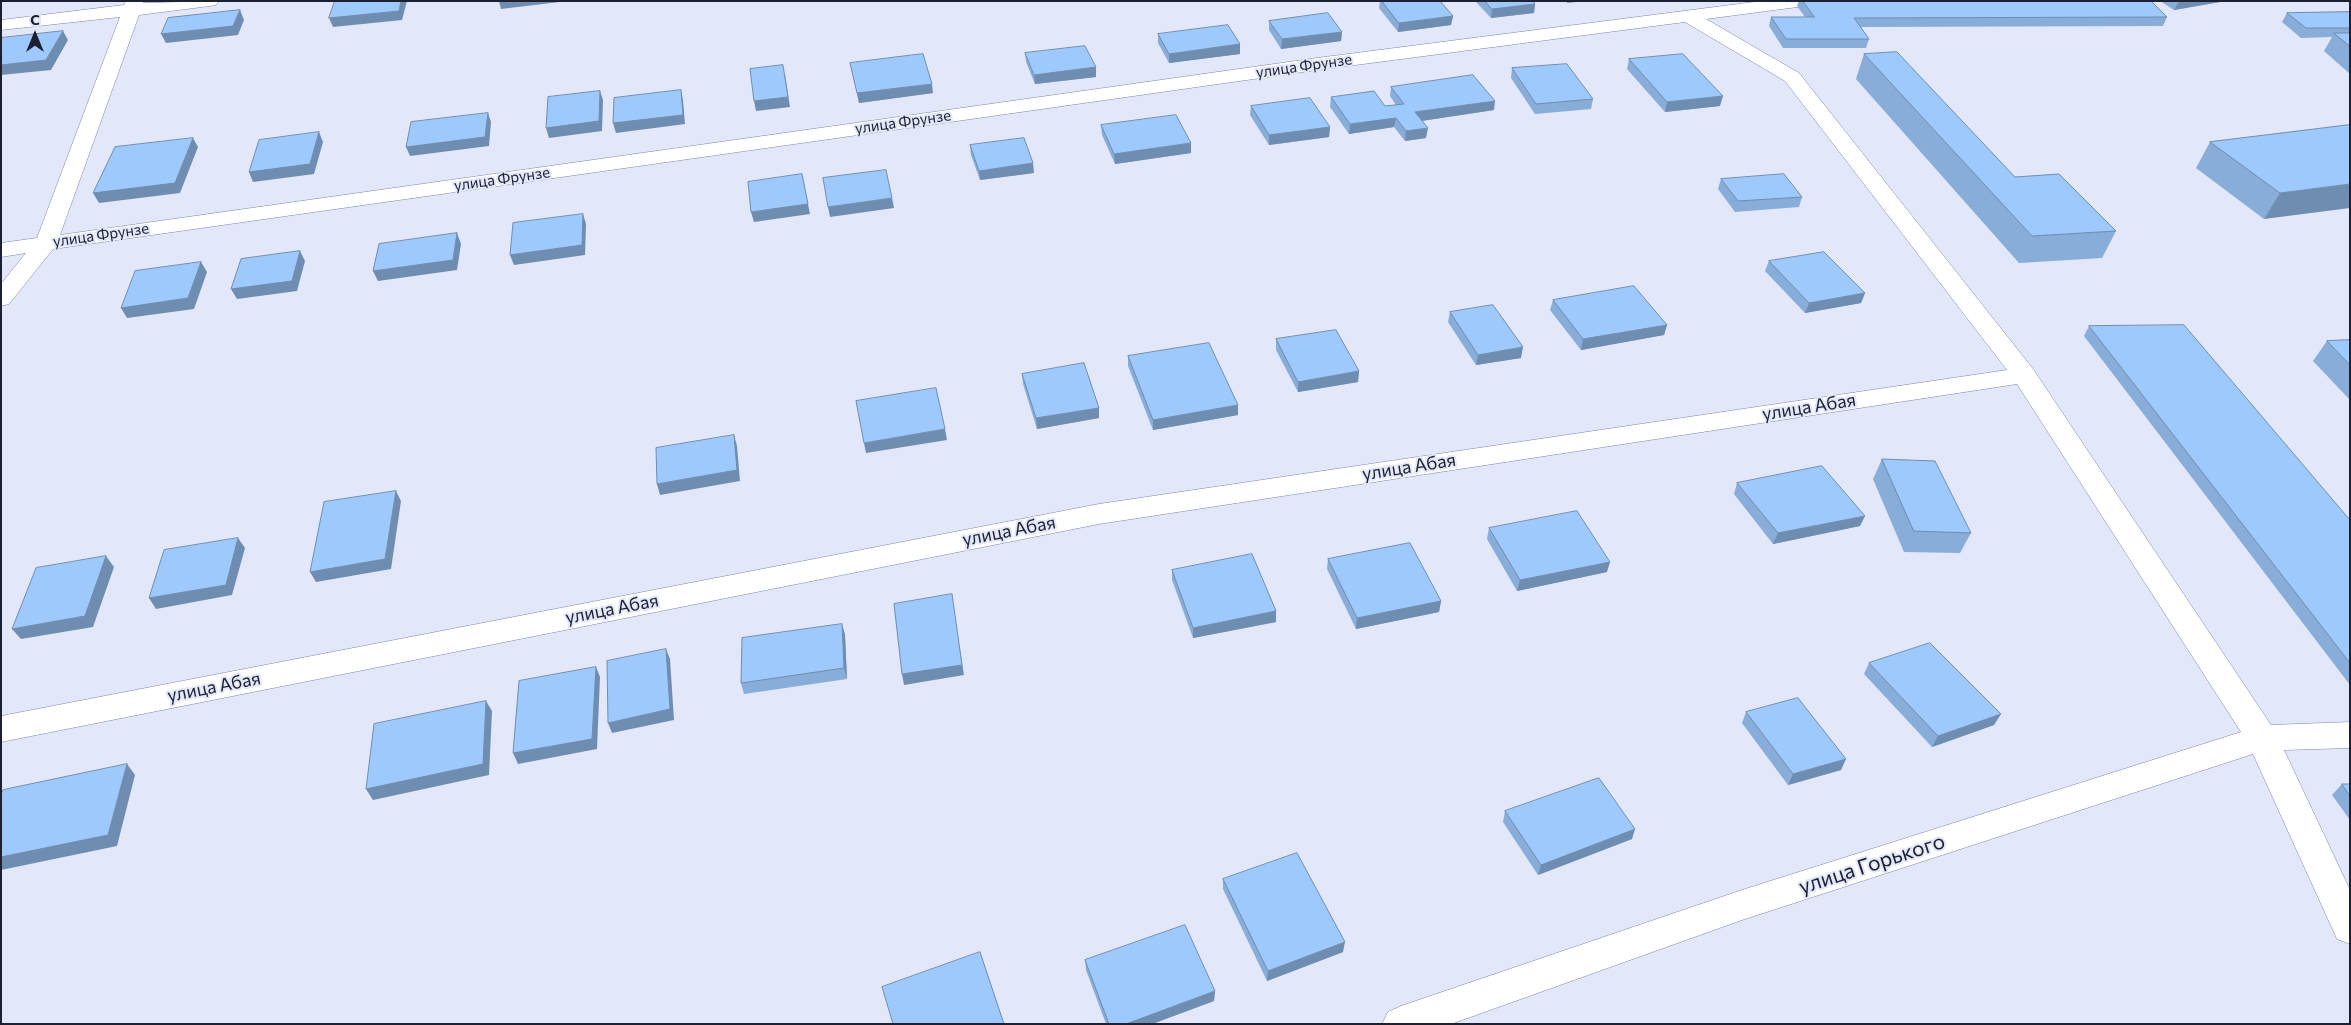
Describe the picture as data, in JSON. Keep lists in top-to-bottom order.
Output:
{
  "streets": {
    "street": ["улица Фрунзе", "улица Абая", "улица Горького"]
  },
  "north": "top"
}
